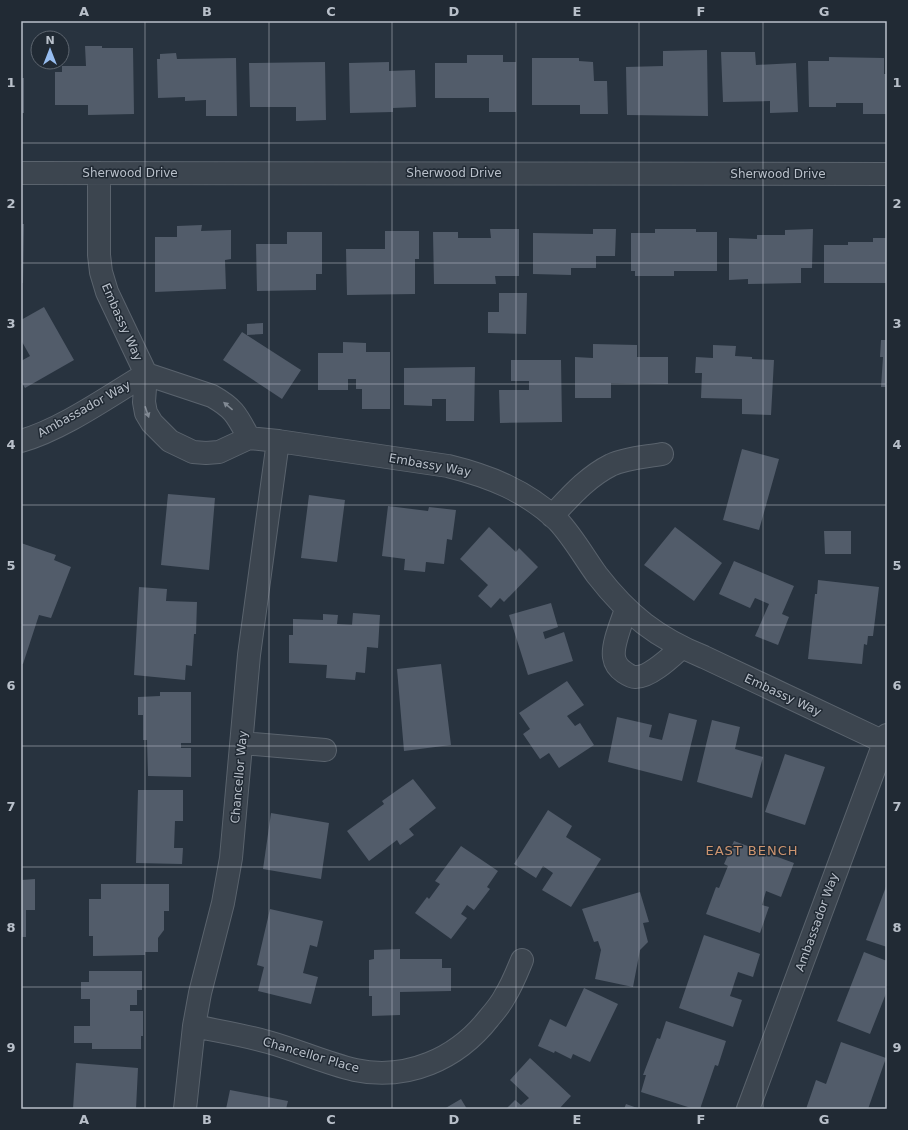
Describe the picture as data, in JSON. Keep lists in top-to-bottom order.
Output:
{
  "streets": {
    "street": [
      "Sherwood Drive",
      "Embassy Way",
      "Ambassador Way",
      "Chancellor Way",
      "Chancellor Place"
    ]
  },
  "crossings": [
    ["Sherwood Drive", "Embassy Way"],
    ["Embassy Way", "Ambassador Way"],
    ["Embassy Way", "Chancellor Way"],
    ["Chancellor Way", "Chancellor Place"]
  ],
  "districts": ["EAST BENCH"],
  "north": "top",
  "grid": {
    "columns": [
      "A",
      "B",
      "C",
      "D",
      "E",
      "F",
      "G"
    ],
    "rows": [
      "1",
      "2",
      "3",
      "4",
      "5",
      "6",
      "7",
      "8",
      "9"
    ]
  }
}
